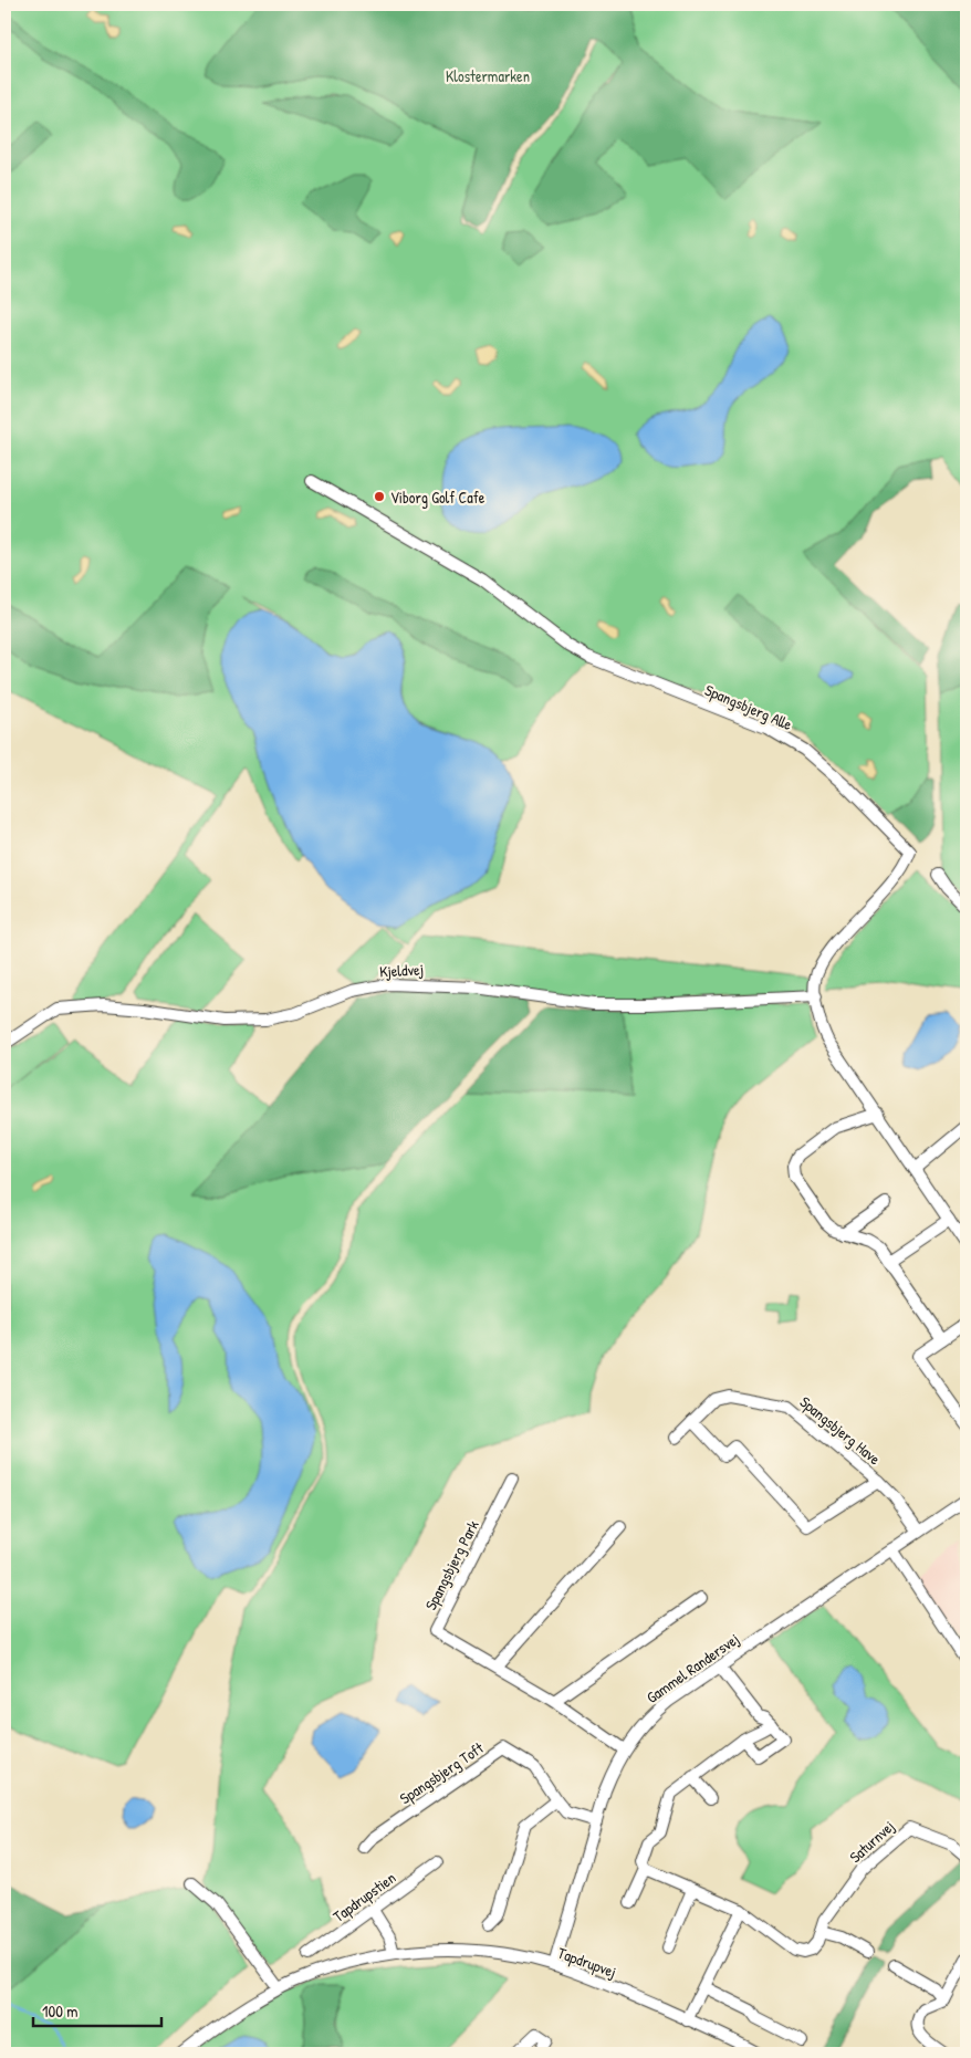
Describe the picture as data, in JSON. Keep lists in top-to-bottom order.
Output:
{
  "streets": {
    "street": [
      "Spangsbjerg Alle",
      "Kjeldvej",
      "Spangsbjerg Have",
      "Spangsbjerg Park",
      "Gammel Randersvej",
      "Spangsbjerg Toft",
      "Saturnvej",
      "Tapdrupstien",
      "Tapdrupvej"
    ]
  },
  "crossings": [
    ["Spangsbjerg Alle", "Kjeldvej"],
    ["Spangsbjerg Have", "Gammel Randersvej"],
    ["Spangsbjerg Park", "Gammel Randersvej"],
    ["Gammel Randersvej", "Spangsbjerg Toft"],
    ["Gammel Randersvej", "Tapdrupvej"]
  ],
  "parks": ["Klostermarken"],
  "places": ["Viborg Golf Cafe"],
  "scale_bar": "100 m"
}
